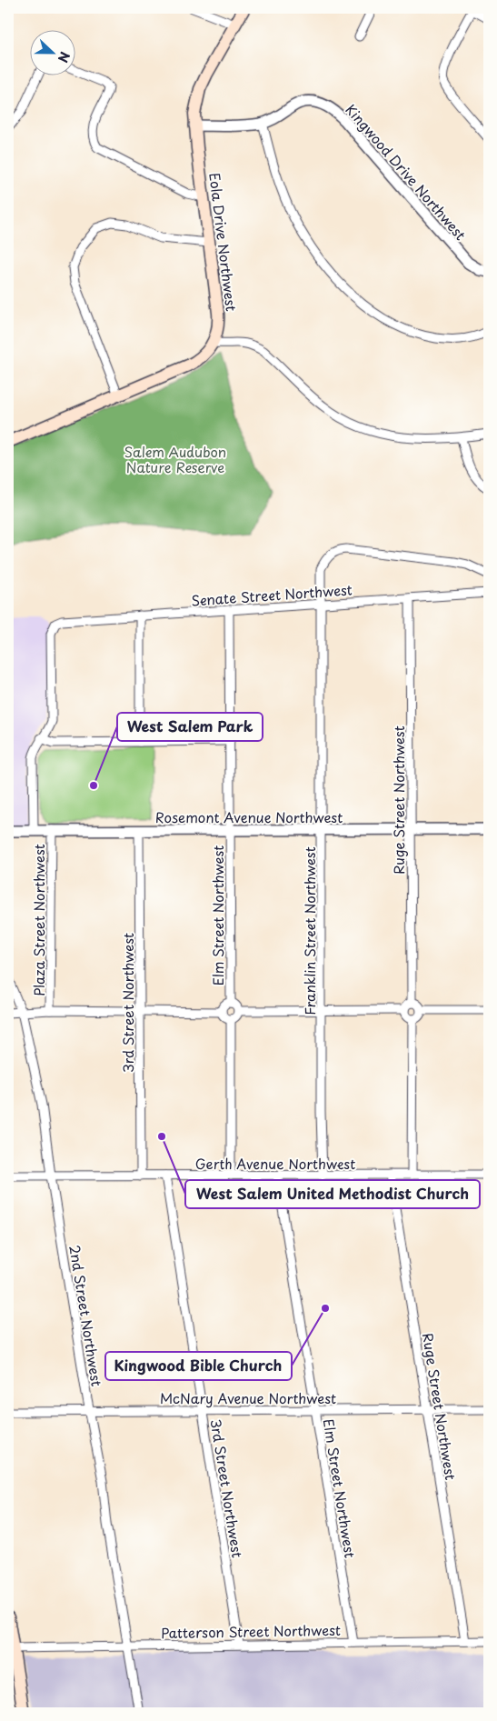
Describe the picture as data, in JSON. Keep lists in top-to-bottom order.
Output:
{
  "streets": {
    "main road": ["Eola Drive Northwest"],
    "street": [
      "Kingwood Drive Northwest",
      "Senate Street Northwest",
      "Ruge Street Northwest",
      "Rosemont Avenue Northwest",
      "Elm Street Northwest",
      "Plaza Street Northwest",
      "Franklin Street Northwest",
      "3rd Street Northwest",
      "Gerth Avenue Northwest",
      "2nd Street Northwest",
      "McNary Avenue Northwest",
      "Patterson Street Northwest"
    ]
  },
  "crossings": [
    ["Kingwood Drive Northwest", "Eola Drive Northwest"],
    ["Senate Street Northwest", "Ruge Street Northwest"],
    ["Senate Street Northwest", "Elm Street Northwest"],
    ["Senate Street Northwest", "Plaza Street Northwest"],
    ["Senate Street Northwest", "Franklin Street Northwest"],
    ["Ruge Street Northwest", "Rosemont Avenue Northwest"],
    ["Ruge Street Northwest", "Gerth Avenue Northwest"],
    ["Ruge Street Northwest", "McNary Avenue Northwest"],
    ["Ruge Street Northwest", "Patterson Street Northwest"],
    ["Rosemont Avenue Northwest", "Elm Street Northwest"],
    ["Rosemont Avenue Northwest", "Plaza Street Northwest"],
    ["Rosemont Avenue Northwest", "Franklin Street Northwest"],
    ["Rosemont Avenue Northwest", "3rd Street Northwest"],
    ["Elm Street Northwest", "Gerth Avenue Northwest"],
    ["Elm Street Northwest", "McNary Avenue Northwest"],
    ["Elm Street Northwest", "Patterson Street Northwest"],
    ["Franklin Street Northwest", "Gerth Avenue Northwest"],
    ["3rd Street Northwest", "Gerth Avenue Northwest"],
    ["3rd Street Northwest", "McNary Avenue Northwest"],
    ["3rd Street Northwest", "Patterson Street Northwest"],
    ["Gerth Avenue Northwest", "2nd Street Northwest"],
    ["2nd Street Northwest", "McNary Avenue Northwest"],
    ["2nd Street Northwest", "Patterson Street Northwest"]
  ],
  "parks": ["Salem Audubon Nature Reserve"],
  "places": ["West Salem Park", "West Salem United Methodist Church", "Kingwood Bible Church"],
  "north": "right"
}
